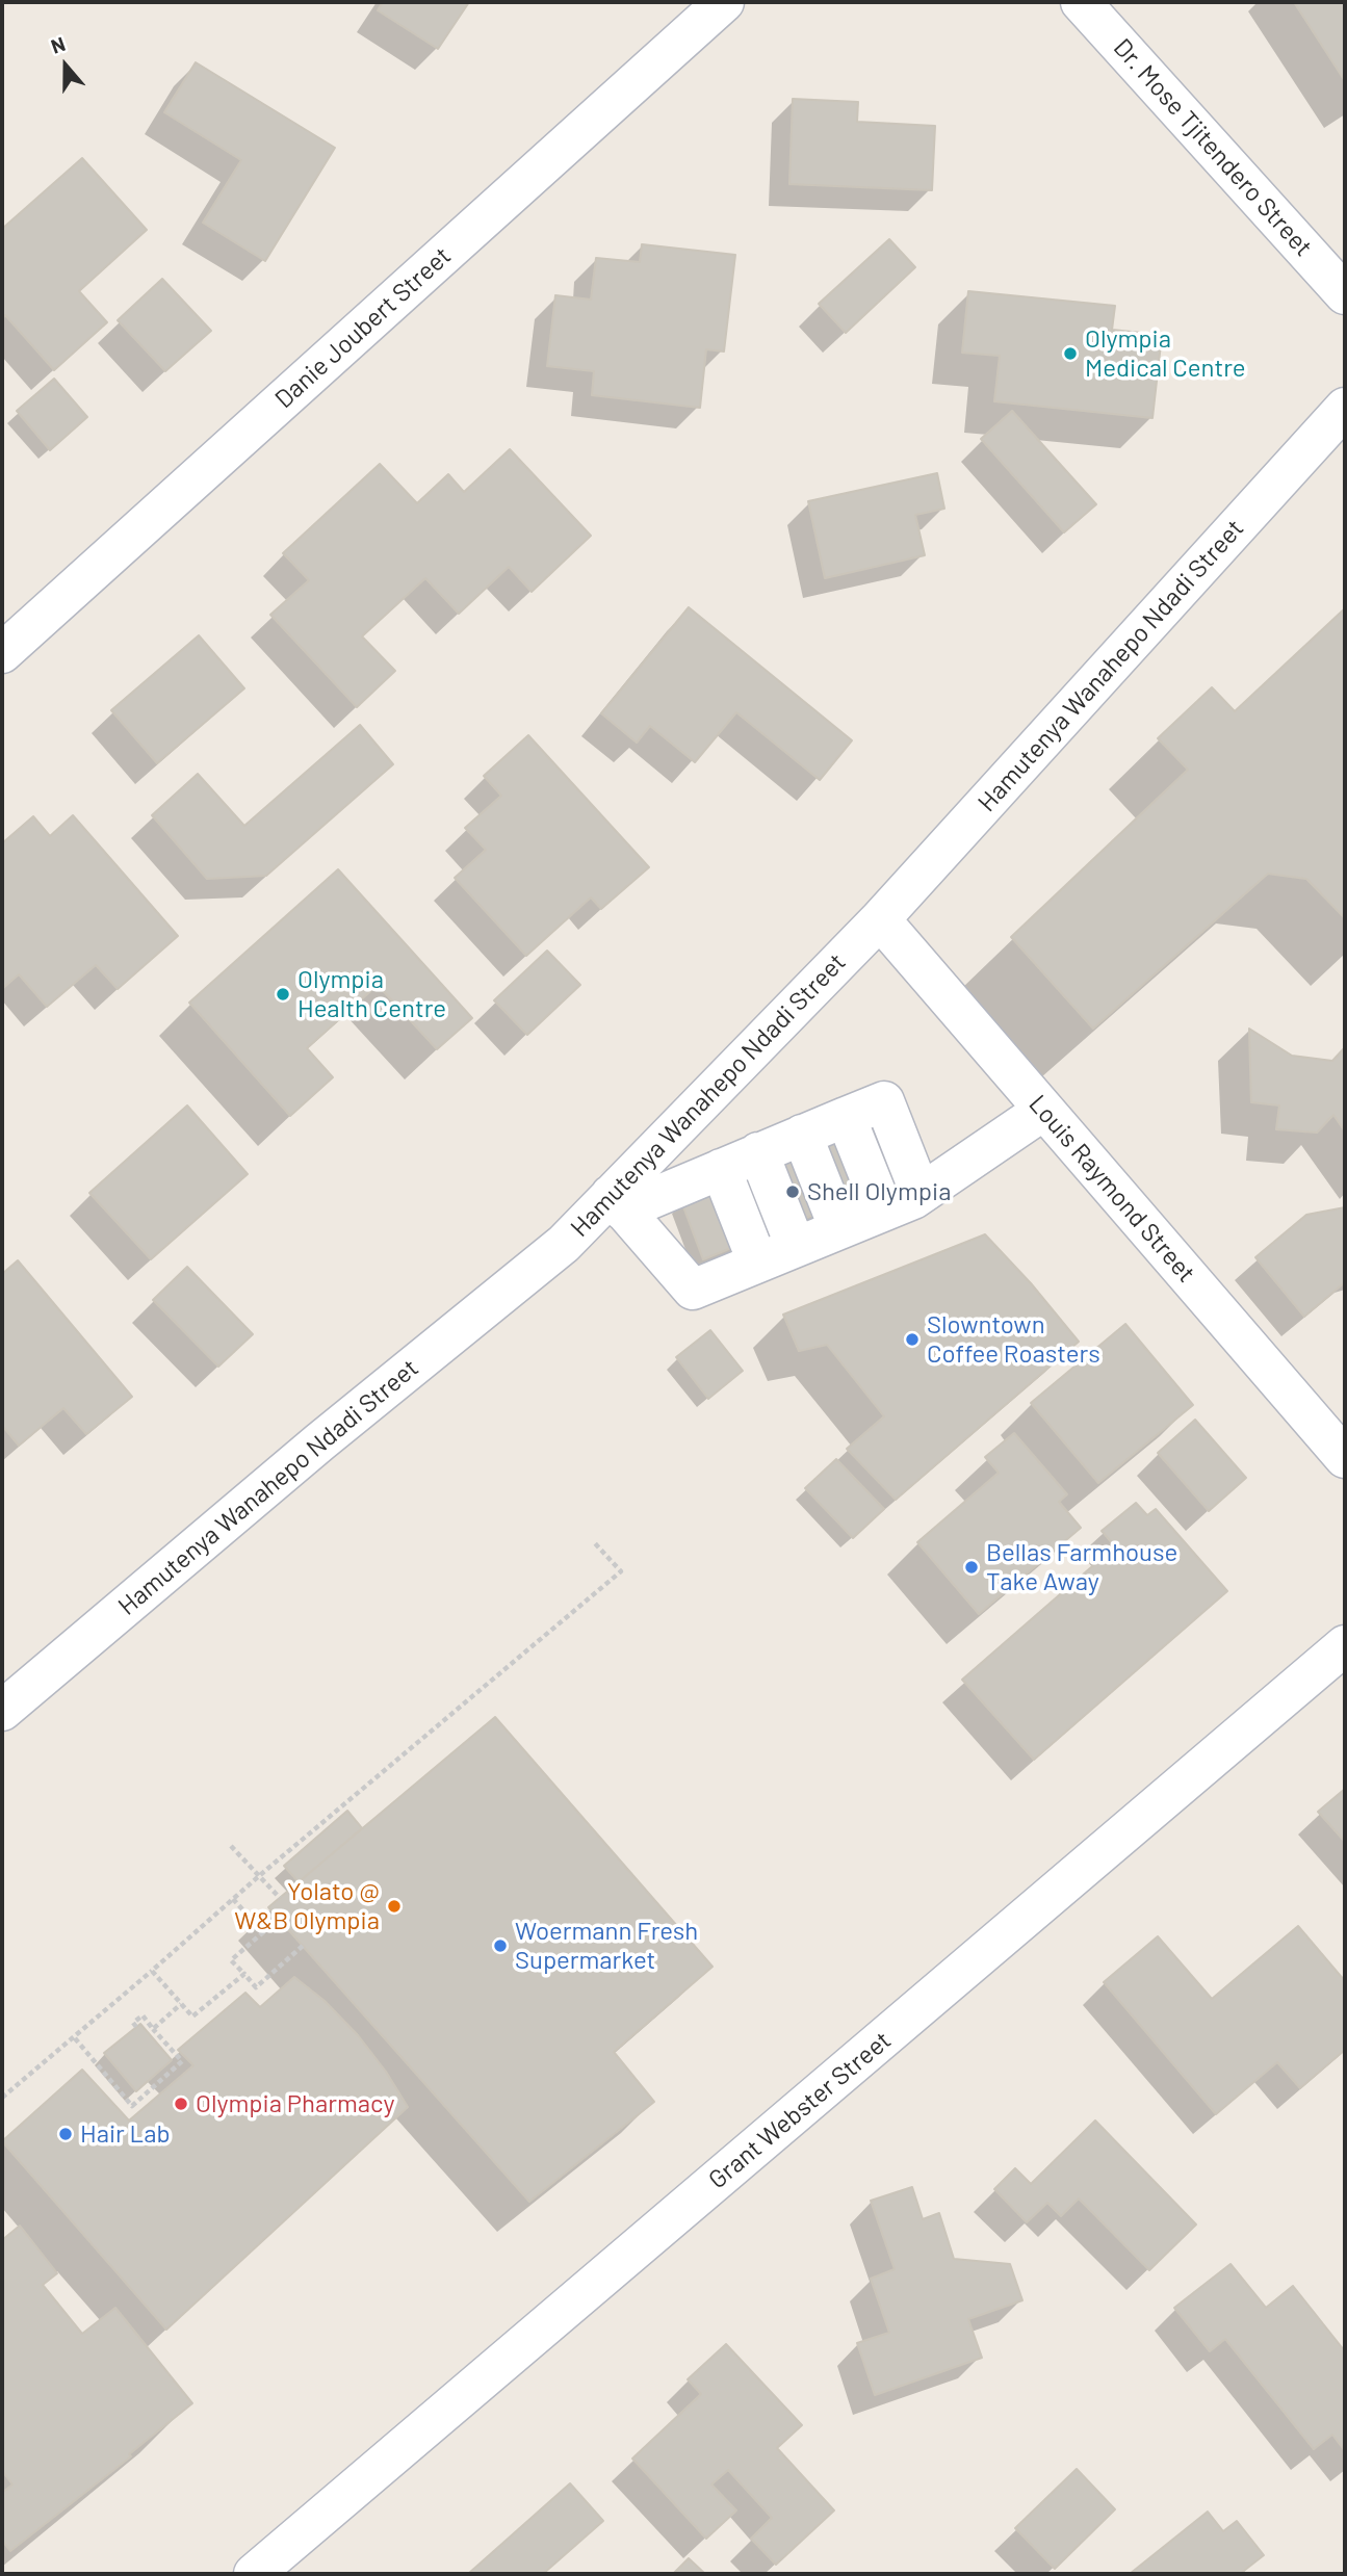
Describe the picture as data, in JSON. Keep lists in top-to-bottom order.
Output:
{
  "streets": {
    "street": [
      "Dr. Mose Tjitendero Street",
      "Danie Joubert Street",
      "Hamutenya Wanahepo Ndadi Street",
      "Louis Raymond Street",
      "Grant Webster Street"
    ]
  },
  "crossings": [
    ["Hamutenya Wanahepo Ndadi Street", "Louis Raymond Street"]
  ],
  "places": [
    "Olympia Medical Centre",
    "Olympia Health Centre",
    "Shell Olympia",
    "Slowntown Coffee Roasters",
    "Bellas Farmhouse Take Away",
    "Yolato @ W&B Olympia",
    "Woermann Fresh Supermarket",
    "Olympia Pharmacy",
    "Hair Lab"
  ],
  "north": "top"
}
